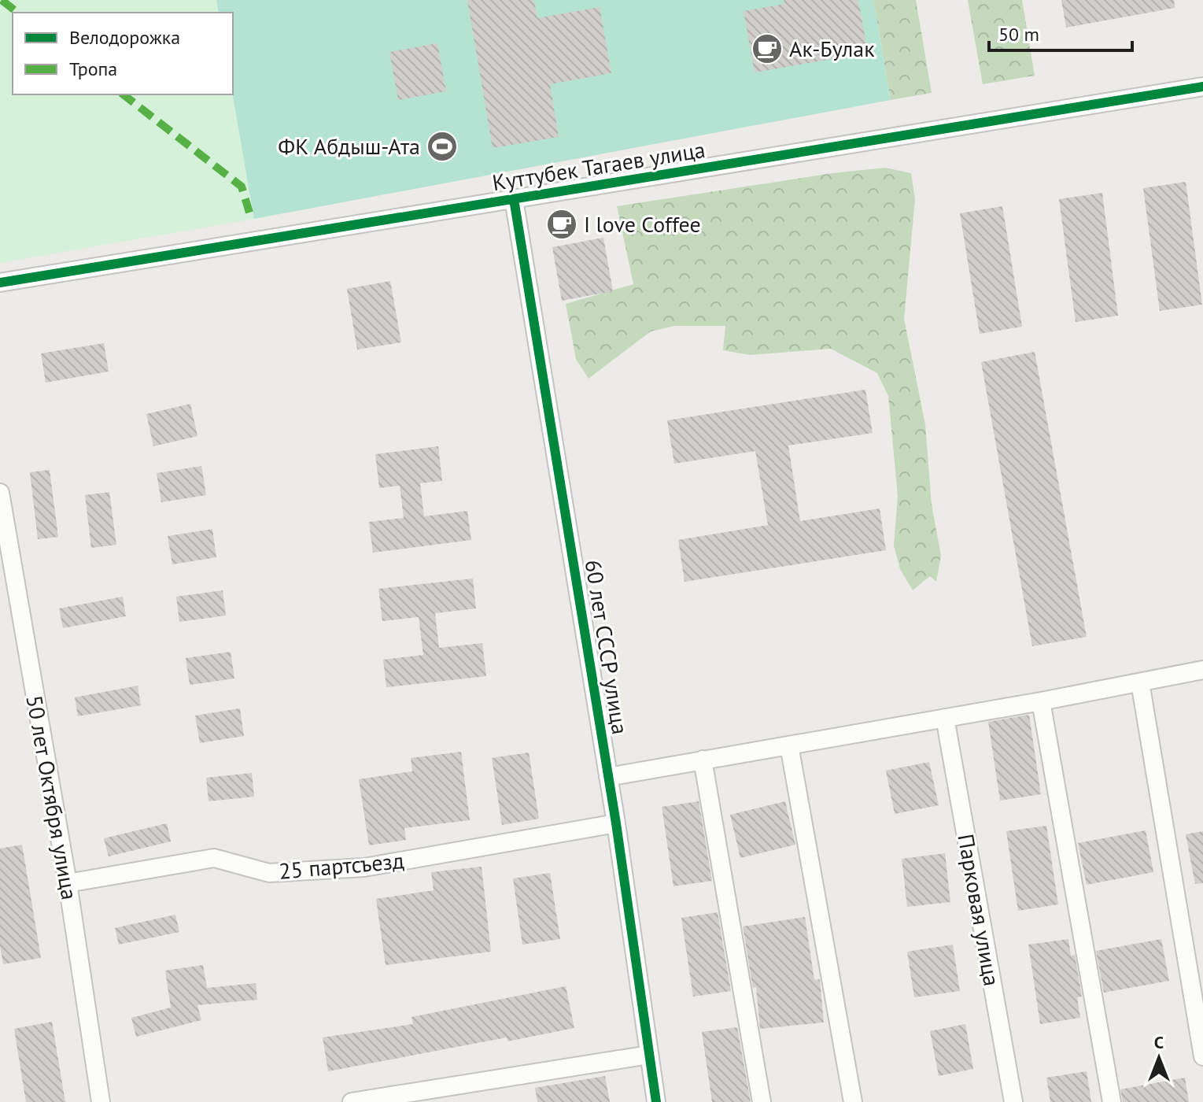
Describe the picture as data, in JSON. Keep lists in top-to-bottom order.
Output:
{
  "streets": {
    "street": [
      "Куттубек Тагаев улица",
      "60 лет СССР улица",
      "50 лет Октября улица",
      "25 партсъезд",
      "Парковая улица"
    ]
  },
  "crossings": [
    ["Куттубек Тагаев улица", "60 лет СССР улица"],
    ["60 лет СССР улица", "25 партсъезд"],
    ["50 лет Октября улица", "25 партсъезд"]
  ],
  "places": {
    "cafe": ["Ак-Булак", "I love Coffee"],
    "sports": ["ФК Абдыш-Ата"]
  },
  "legend": ["Велодорожка", "Тропа"],
  "scale_bar": "50 m",
  "north": "top"
}
